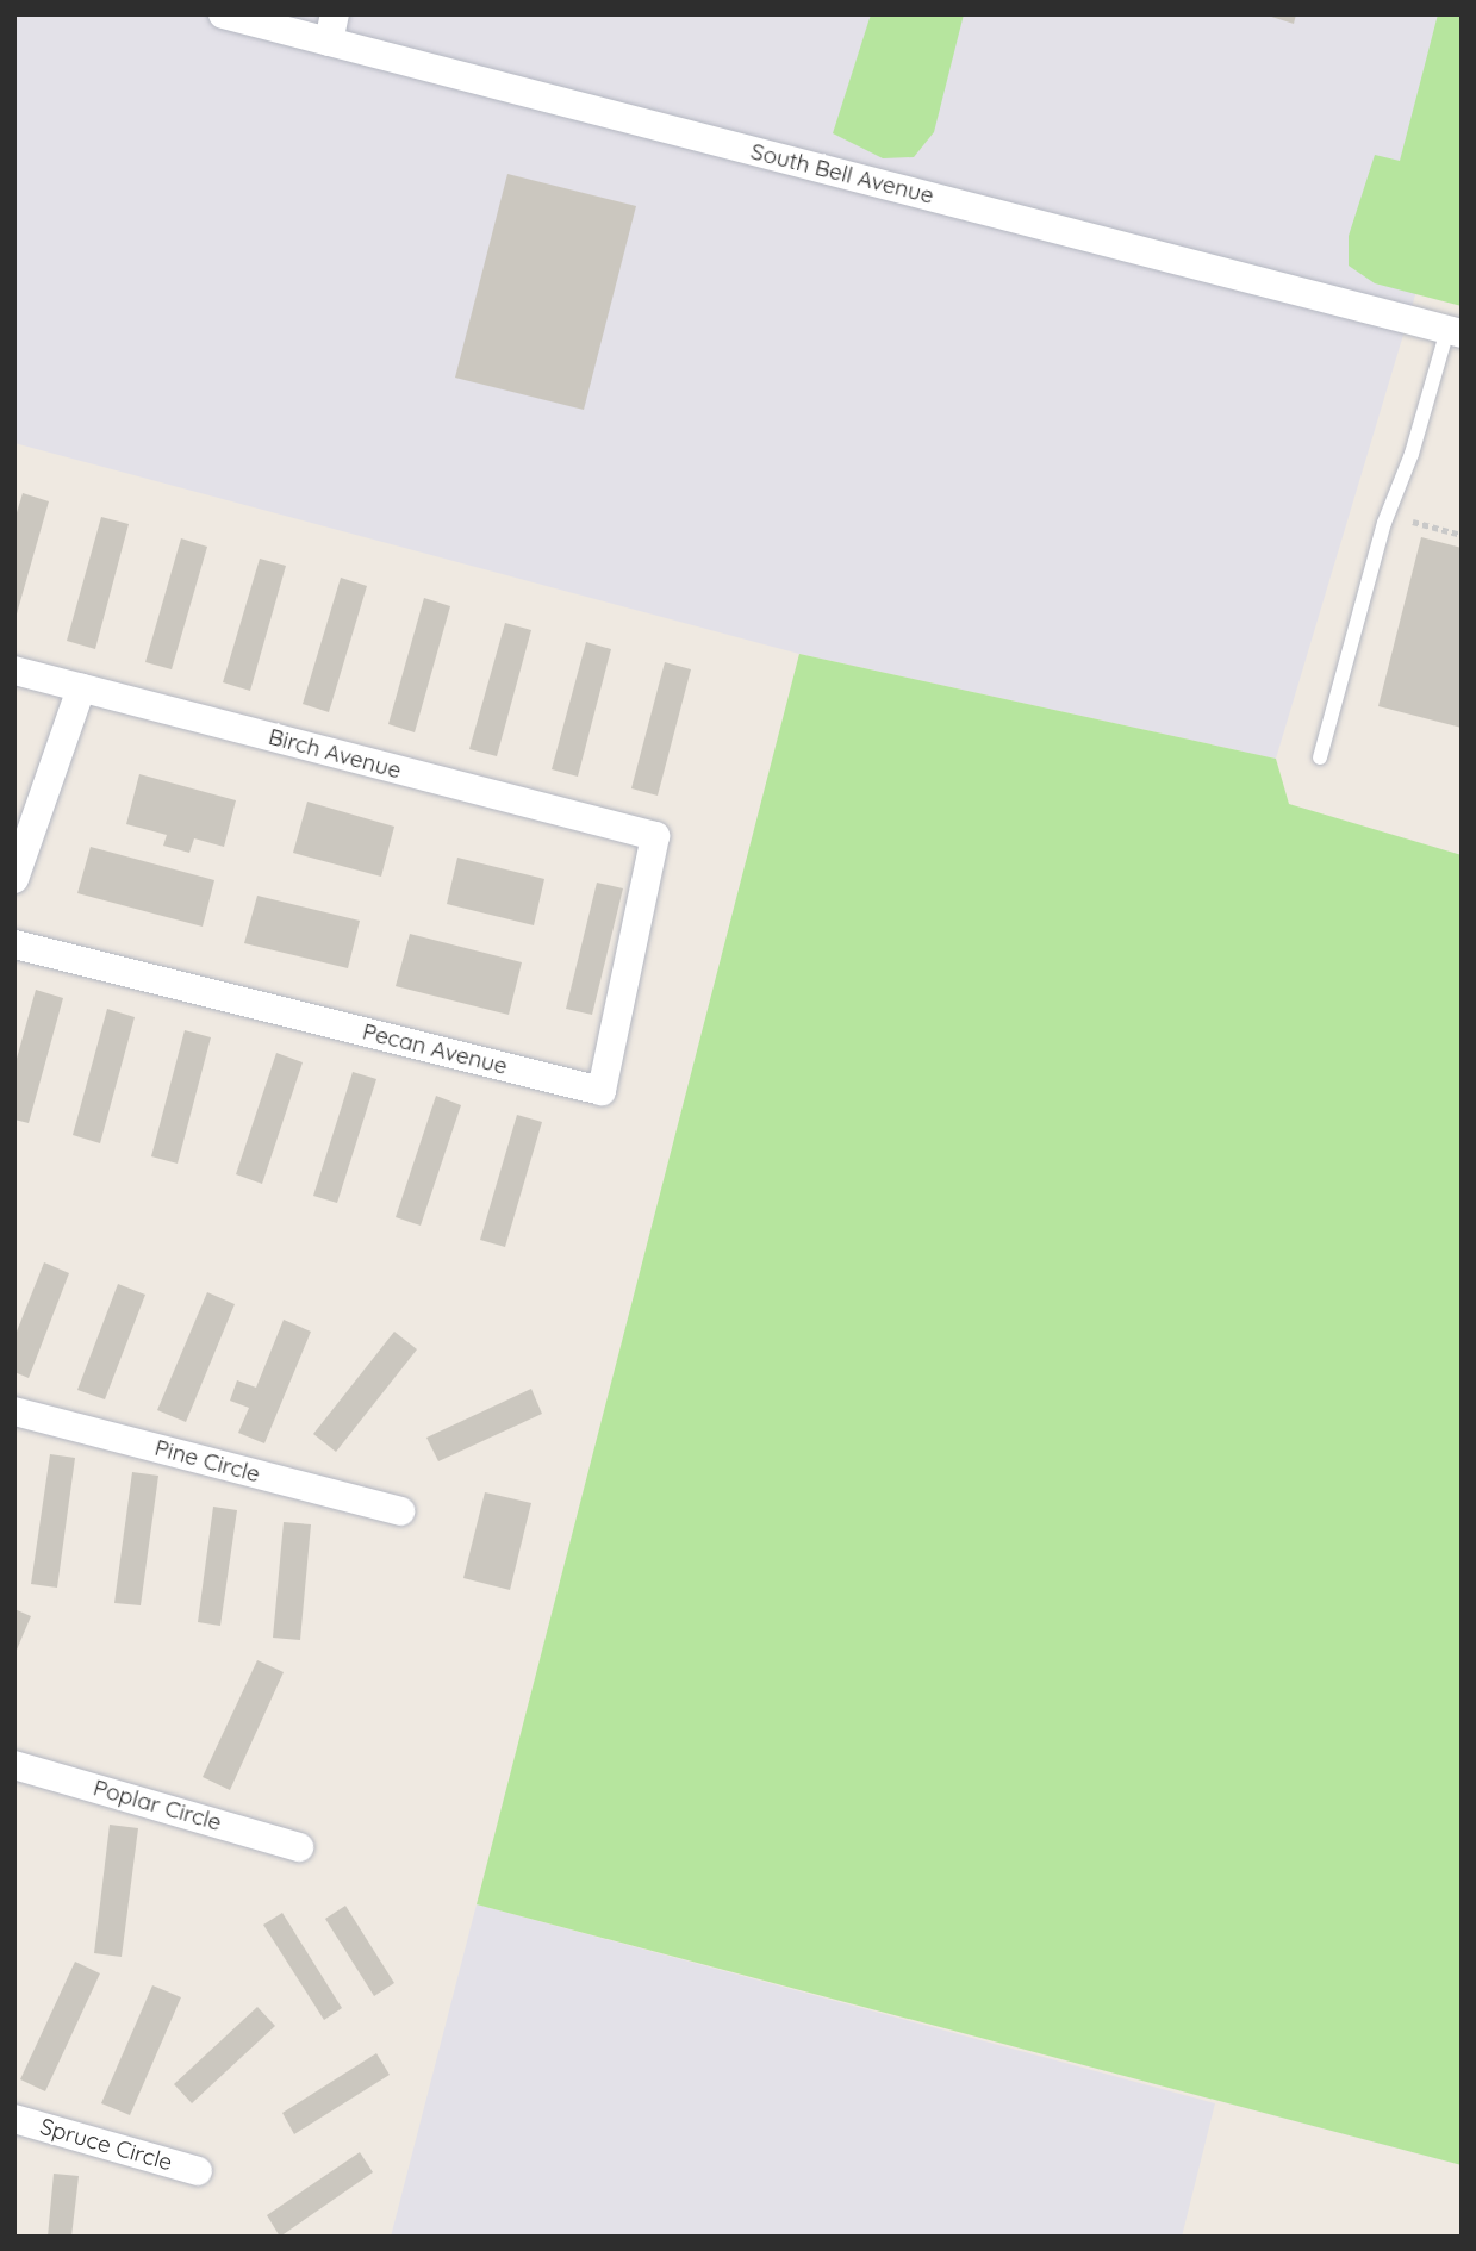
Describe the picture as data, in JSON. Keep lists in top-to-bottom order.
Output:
{
  "streets": {
    "street": [
      "South Bell Avenue",
      "Birch Avenue",
      "Pecan Avenue",
      "Pine Circle",
      "Poplar Circle",
      "Spruce Circle"
    ]
  },
  "crossings": [
    ["Birch Avenue", "Pecan Avenue"]
  ]
}
